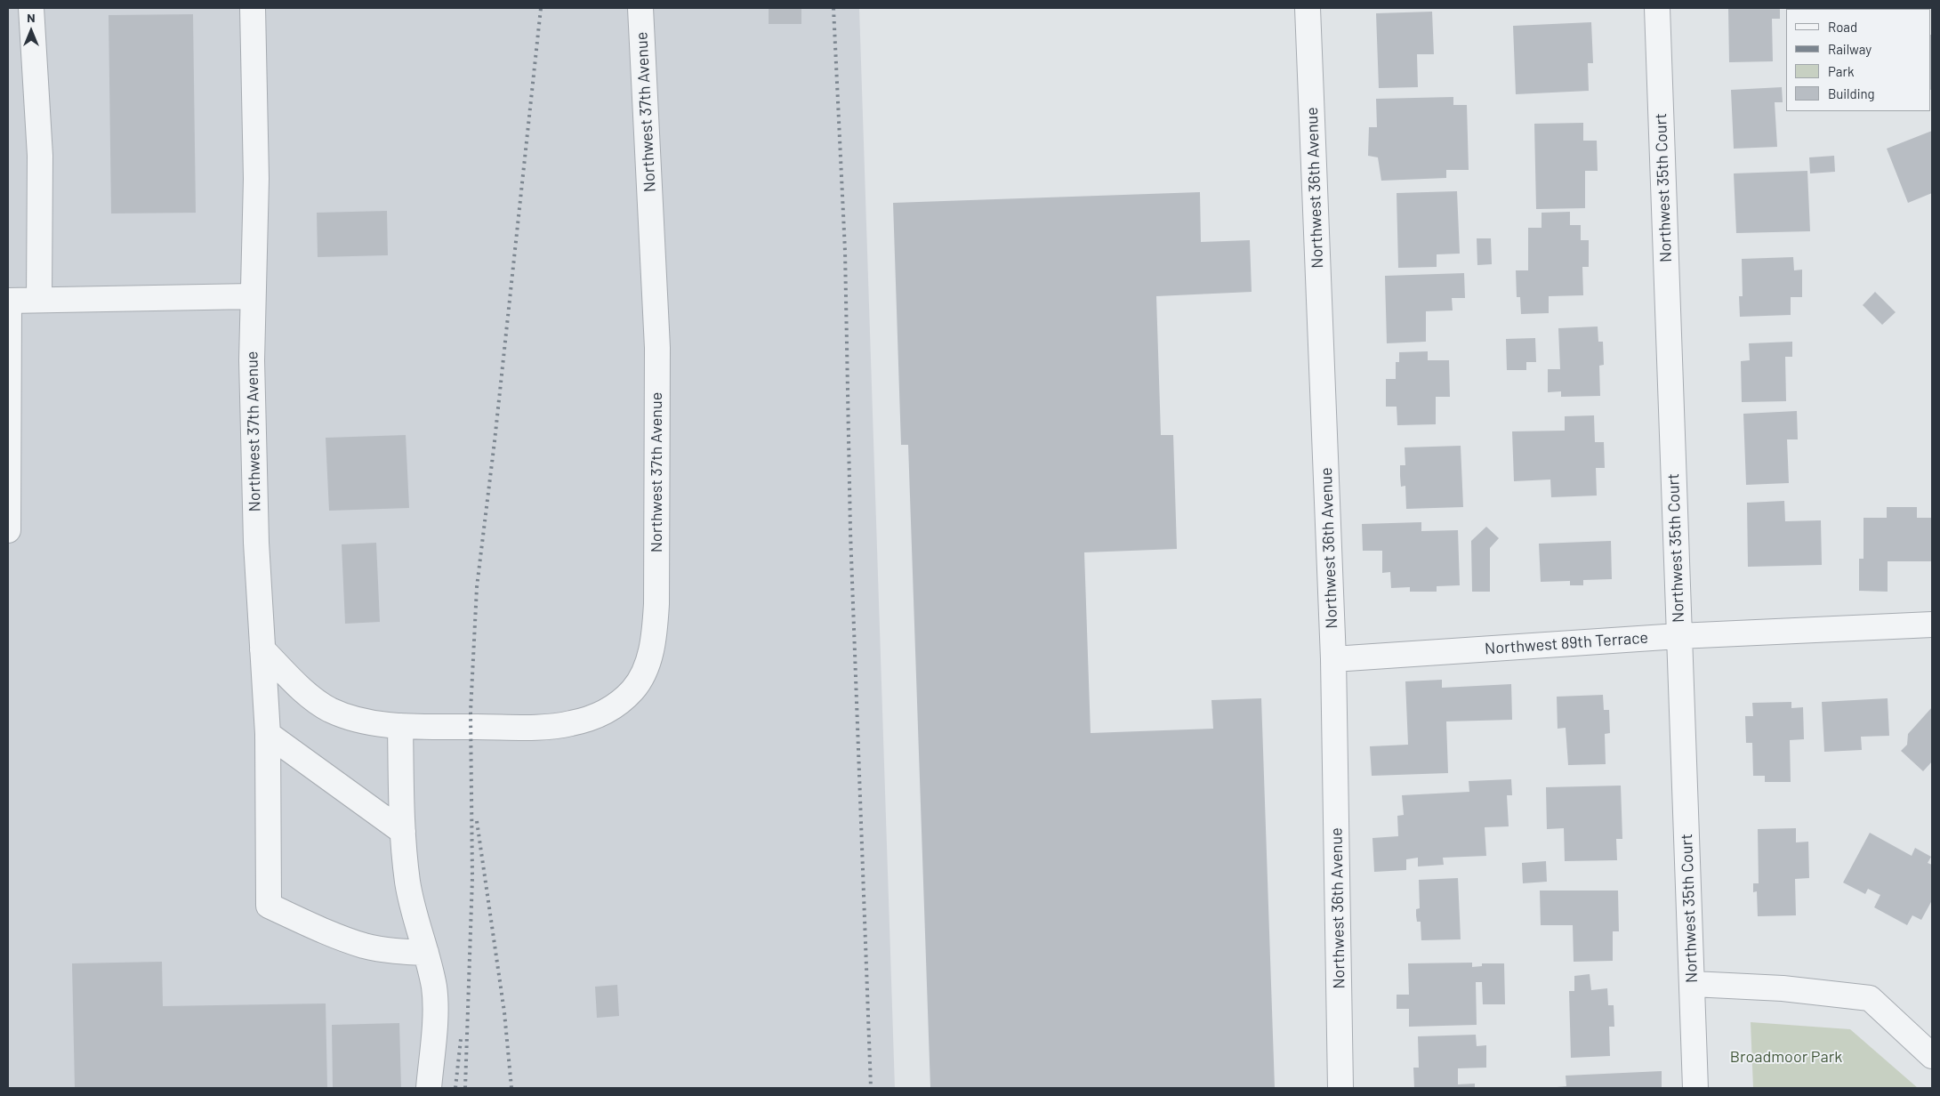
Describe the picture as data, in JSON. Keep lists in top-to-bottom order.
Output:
{
  "streets": {
    "street": [
      "Northwest 37th Avenue",
      "Northwest 36th Avenue",
      "Northwest 35th Court",
      "Northwest 89th Terrace"
    ]
  },
  "crossings": [
    ["Northwest 36th Avenue", "Northwest 89th Terrace"],
    ["Northwest 35th Court", "Northwest 89th Terrace"]
  ],
  "parks": ["Broadmoor Park"],
  "legend": [
    "Road",
    "Railway",
    "Park",
    "Building"
  ],
  "north": "top"
}
